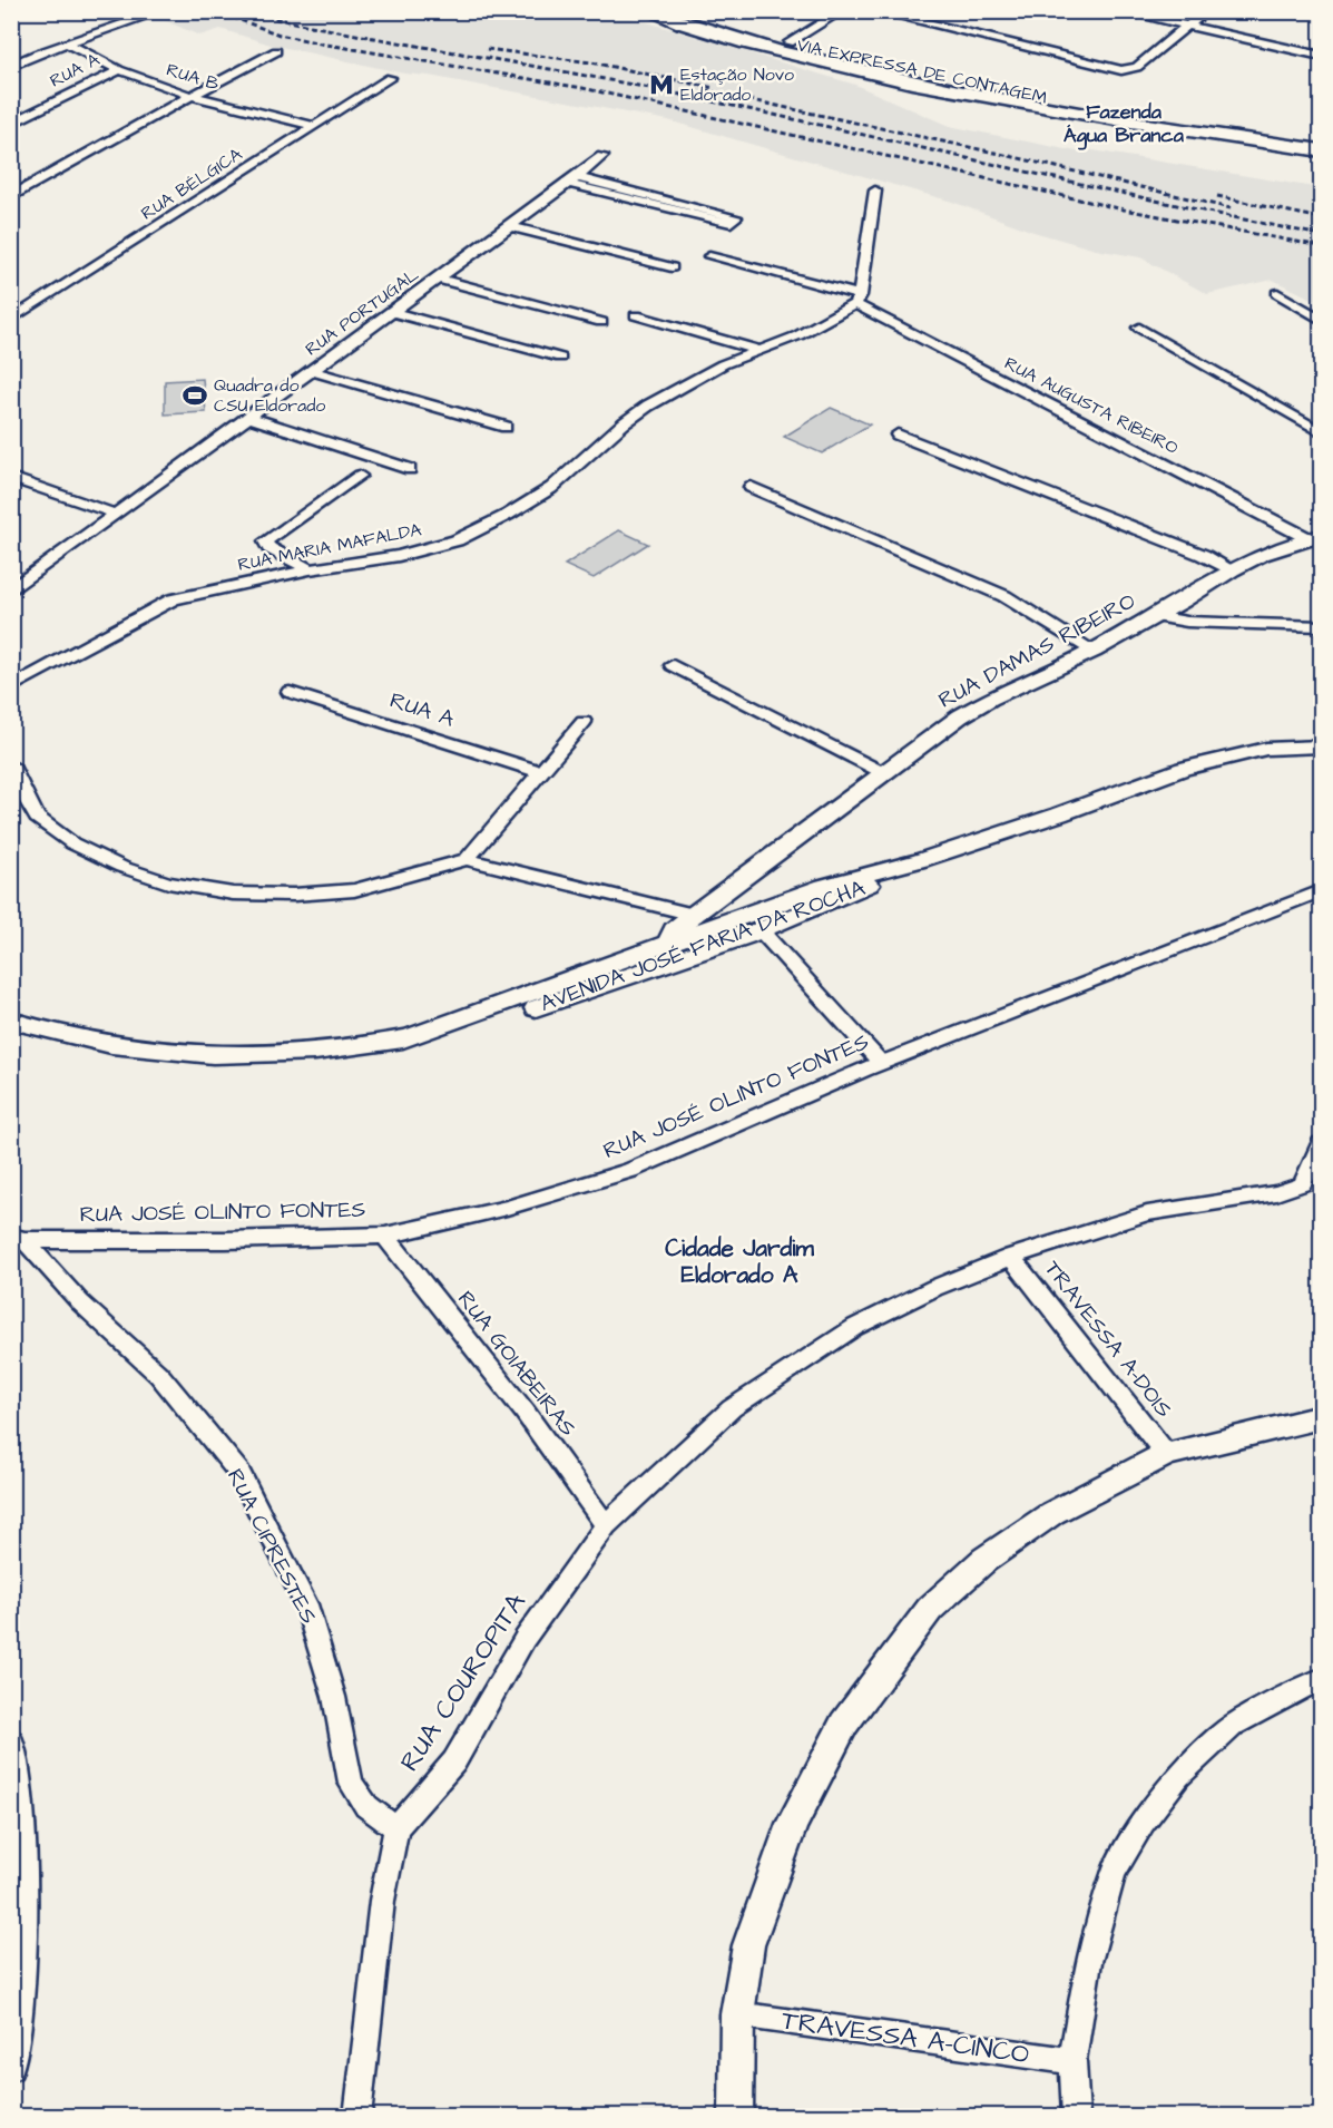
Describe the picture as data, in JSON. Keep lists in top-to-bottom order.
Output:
{
  "streets": {
    "highway": ["VIA EXPRESSA DE CONTAGEM"],
    "street": [
      "RUA A",
      "RUA B",
      "RUA BÉLGICA",
      "RUA PORTUGAL",
      "RUA AUGUSTA RIBEIRO",
      "RUA MARIA MAFALDA",
      "RUA DAMAS RIBEIRO",
      "AVENIDA JOSÉ FARIA DA ROCHA",
      "RUA JOSÉ OLINTO FONTES",
      "TRAVESSA A-DOIS",
      "RUA GOIABEIRAS",
      "RUA CIPRESTES",
      "RUA COUROPITA",
      "TRAVESSA A-CINCO"
    ]
  },
  "crossings": [
    ["RUA A", "RUA B"],
    ["RUA B", "RUA BÉLGICA"],
    ["RUA AUGUSTA RIBEIRO", "RUA MARIA MAFALDA"],
    ["RUA AUGUSTA RIBEIRO", "RUA DAMAS RIBEIRO"],
    ["RUA DAMAS RIBEIRO", "AVENIDA JOSÉ FARIA DA ROCHA"],
    ["RUA JOSÉ OLINTO FONTES", "RUA GOIABEIRAS"],
    ["RUA JOSÉ OLINTO FONTES", "RUA CIPRESTES"],
    ["RUA GOIABEIRAS", "RUA COUROPITA"],
    ["RUA CIPRESTES", "RUA COUROPITA"]
  ],
  "districts": ["Fazenda Água Branca", "Cidade Jardim Eldorado A"],
  "places": {
    "metro station": ["Estação Novo Eldorado"],
    "sports": ["Quadra do CSU Eldorado"]
  }
}
